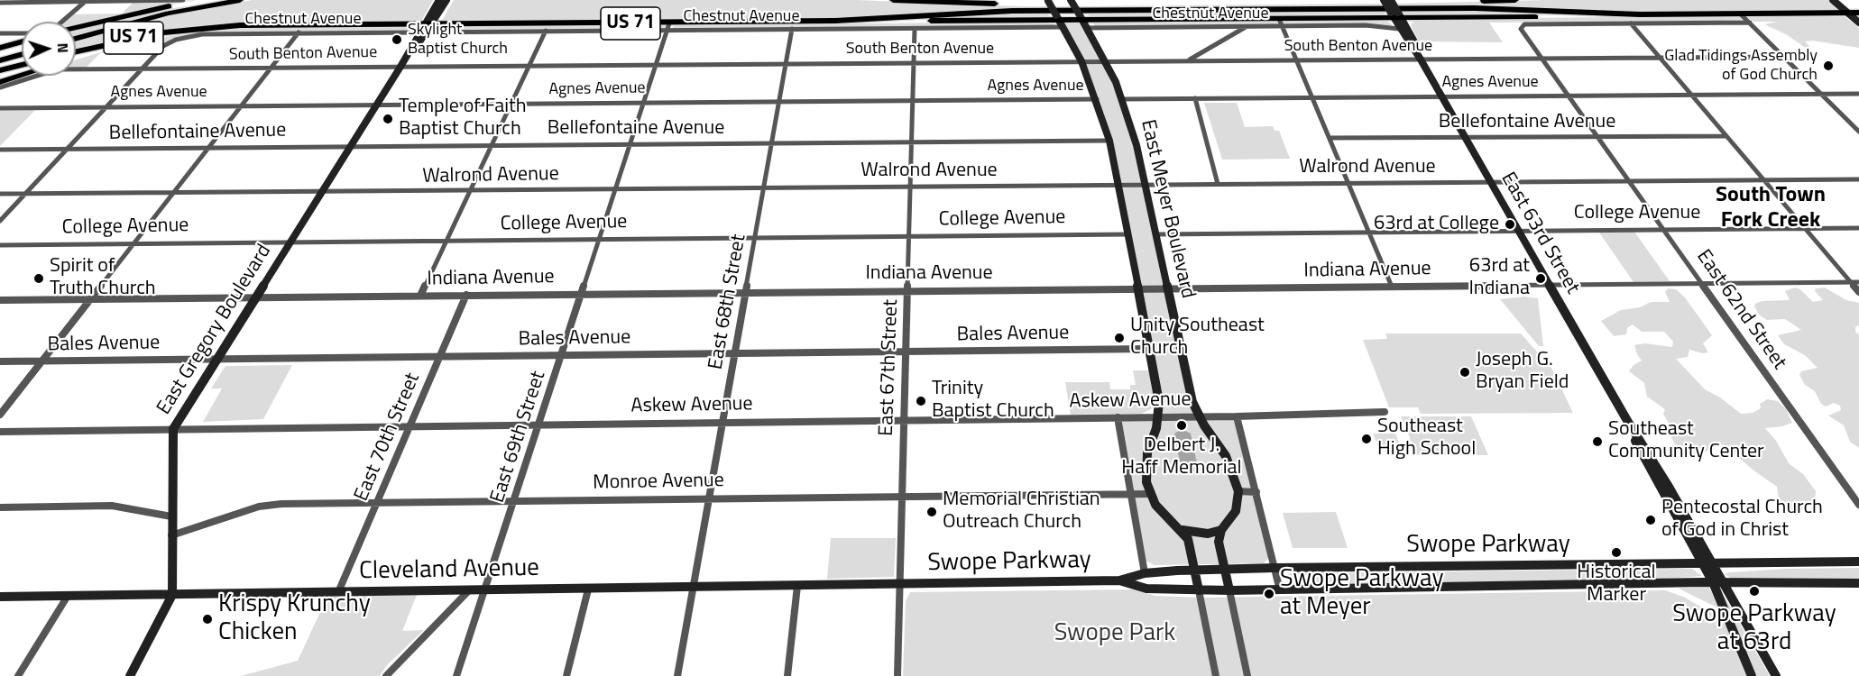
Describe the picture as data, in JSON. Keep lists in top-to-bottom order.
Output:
{
  "streets": {
    "highway": ["US 71"],
    "main road": [
      "East Meyer Boulevard",
      "East 63rd Street",
      "East Gregory Boulevard",
      "Swope Parkway",
      "Cleveland Avenue"
    ],
    "street": [
      "Chestnut Avenue",
      "South Benton Avenue",
      "Agnes Avenue",
      "Bellefontaine Avenue",
      "Walrond Avenue",
      "College Avenue",
      "Indiana Avenue",
      "East 68th Street",
      "East 62nd Street",
      "Bales Avenue",
      "East 67th Street",
      "Askew Avenue",
      "East 70th Street",
      "East 69th Street",
      "Monroe Avenue"
    ]
  },
  "crossings": [
    ["Chestnut Avenue", "US 71"],
    ["Chestnut Avenue", "South Benton Avenue"],
    ["Chestnut Avenue", "East Meyer Boulevard"],
    ["Chestnut Avenue", "East 63rd Street"],
    ["Chestnut Avenue", "East 68th Street"],
    ["Chestnut Avenue", "East Gregory Boulevard"],
    ["Chestnut Avenue", "East 67th Street"],
    ["Chestnut Avenue", "East 69th Street"],
    ["US 71", "East Gregory Boulevard"],
    ["US 71", "East 69th Street"],
    ["South Benton Avenue", "East Meyer Boulevard"],
    ["South Benton Avenue", "East 63rd Street"],
    ["South Benton Avenue", "East 68th Street"],
    ["South Benton Avenue", "East 62nd Street"],
    ["South Benton Avenue", "East Gregory Boulevard"],
    ["South Benton Avenue", "East 67th Street"],
    ["South Benton Avenue", "East 69th Street"],
    ["Agnes Avenue", "East Meyer Boulevard"],
    ["Agnes Avenue", "East 63rd Street"],
    ["Agnes Avenue", "East 68th Street"],
    ["Agnes Avenue", "East 62nd Street"],
    ["Agnes Avenue", "East Gregory Boulevard"],
    ["Agnes Avenue", "East 67th Street"],
    ["Agnes Avenue", "East 69th Street"],
    ["Bellefontaine Avenue", "East Meyer Boulevard"],
    ["Bellefontaine Avenue", "East 63rd Street"],
    ["Bellefontaine Avenue", "East 68th Street"],
    ["Bellefontaine Avenue", "East 62nd Street"],
    ["Bellefontaine Avenue", "East Gregory Boulevard"],
    ["Bellefontaine Avenue", "East 67th Street"],
    ["Bellefontaine Avenue", "East 69th Street"],
    ["Walrond Avenue", "East Meyer Boulevard"],
    ["Walrond Avenue", "East 63rd Street"],
    ["Walrond Avenue", "East 68th Street"],
    ["Walrond Avenue", "East 62nd Street"],
    ["Walrond Avenue", "East Gregory Boulevard"],
    ["Walrond Avenue", "East 67th Street"],
    ["Walrond Avenue", "East 69th Street"],
    ["East Meyer Boulevard", "College Avenue"],
    ["East Meyer Boulevard", "Indiana Avenue"],
    ["East Meyer Boulevard", "Bales Avenue"],
    ["East Meyer Boulevard", "Askew Avenue"],
    ["East Meyer Boulevard", "Monroe Avenue"],
    ["College Avenue", "East 63rd Street"],
    ["College Avenue", "East 68th Street"],
    ["College Avenue", "East 62nd Street"],
    ["College Avenue", "East Gregory Boulevard"],
    ["College Avenue", "East 67th Street"],
    ["College Avenue", "East 69th Street"],
    ["East 63rd Street", "Indiana Avenue"],
    ["East 63rd Street", "Swope Parkway"],
    ["Indiana Avenue", "East 68th Street"],
    ["Indiana Avenue", "East 62nd Street"],
    ["Indiana Avenue", "East Gregory Boulevard"],
    ["Indiana Avenue", "East 67th Street"],
    ["Indiana Avenue", "East 70th Street"],
    ["Indiana Avenue", "East 69th Street"],
    ["East 68th Street", "Bales Avenue"],
    ["East 68th Street", "Askew Avenue"],
    ["East 68th Street", "Monroe Avenue"],
    ["East 68th Street", "Cleveland Avenue"],
    ["East Gregory Boulevard", "Bales Avenue"],
    ["East Gregory Boulevard", "Askew Avenue"],
    ["East Gregory Boulevard", "Monroe Avenue"],
    ["East Gregory Boulevard", "Cleveland Avenue"],
    ["Bales Avenue", "East 67th Street"],
    ["Bales Avenue", "East 70th Street"],
    ["Bales Avenue", "East 69th Street"],
    ["East 67th Street", "Askew Avenue"],
    ["East 67th Street", "Monroe Avenue"],
    ["East 67th Street", "Swope Parkway"],
    ["East 67th Street", "Cleveland Avenue"],
    ["Askew Avenue", "East 70th Street"],
    ["Askew Avenue", "East 69th Street"],
    ["Askew Avenue", "Monroe Avenue"],
    ["East 70th Street", "Monroe Avenue"],
    ["East 70th Street", "Cleveland Avenue"],
    ["East 69th Street", "Monroe Avenue"],
    ["East 69th Street", "Cleveland Avenue"],
    ["Swope Parkway", "Cleveland Avenue"]
  ],
  "districts": ["South Town Fork Creek"],
  "parks": ["Swope Park"],
  "places": [
    "Skylight Baptist Church",
    "Glad Tidings Assembly of God Church",
    "Temple of Faith Baptist Church",
    "63rd at College",
    "Spirit of Truth Church",
    "63rd at Indiana",
    "Unity Southeast Church",
    "Joseph G. Bryan Field",
    "Trinity Baptist Church",
    "Delbert J. Haff Memorial",
    "Southeast High School",
    "Southeast Community Center",
    "Memorial Christian Outreach Church",
    "Pentecostal Church of God in Christ",
    "Historical Marker",
    "Swope Parkway at 63rd",
    "Swope Parkway at Meyer",
    "Krispy Krunchy Chicken"
  ],
  "north": "right"
}
